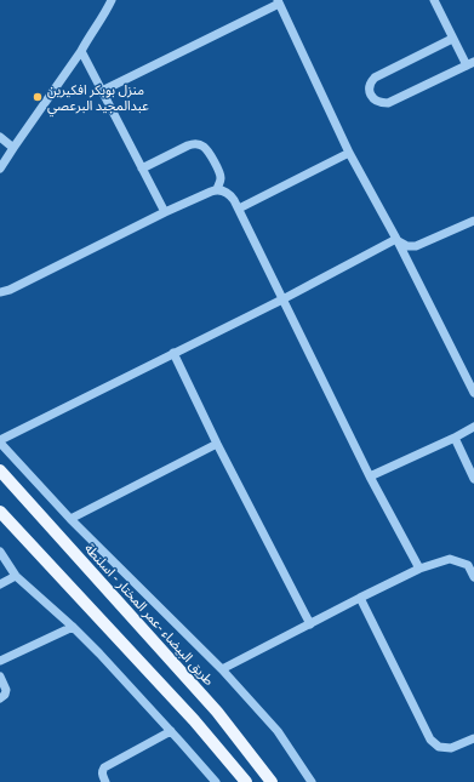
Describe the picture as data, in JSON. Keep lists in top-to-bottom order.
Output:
{
  "streets": {
    "main road": ["طريق البيضاء -عمر المختار - اسلنطة"]
  },
  "places": ["منزل بوبكر افكيرين عبدالمجيد البرعصي"]
}
